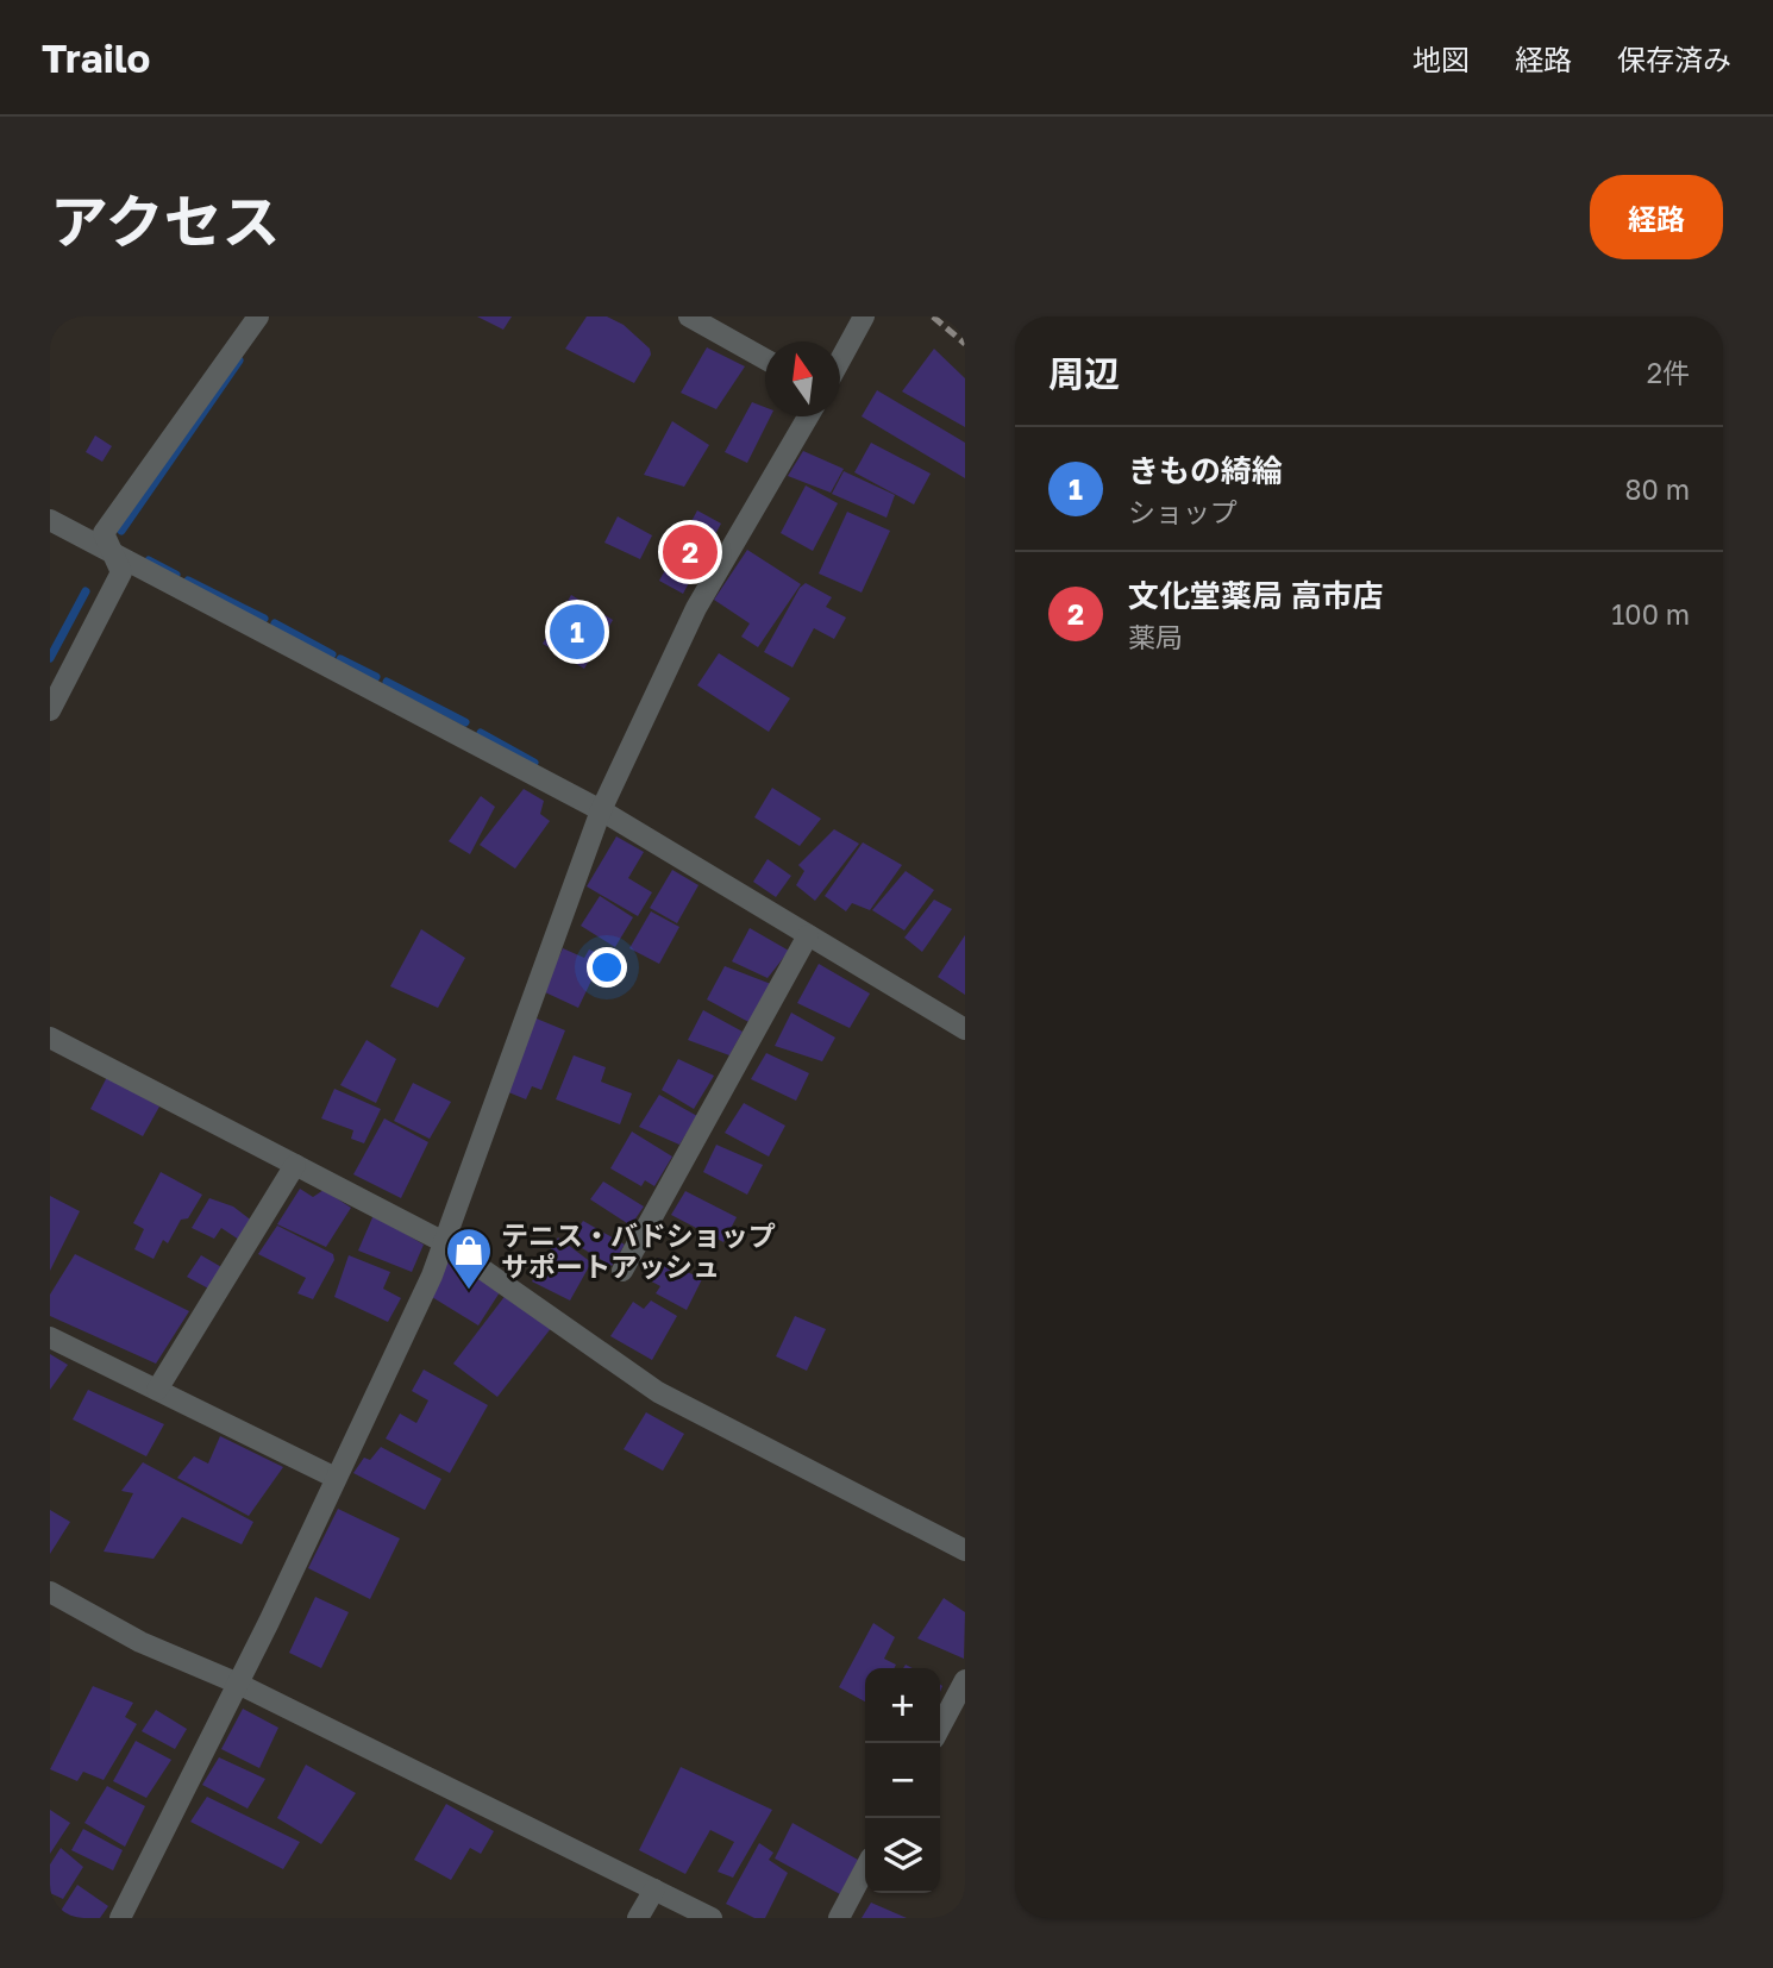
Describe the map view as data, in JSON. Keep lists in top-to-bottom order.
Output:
{
  "places": {
    "shop": ["テニス・バドショップ サポートアッシュ"]
  },
  "north": "top",
  "page": {
    "header": "Trailo",
    "nav": ["地図", "経路", "保存済み"],
    "title": "アクセス",
    "buttons": "経路",
    "heading": ["周辺", "2件"],
    "list": [
      {
        "mark": "1",
        "name": "きもの綺綸",
        "note": "ショップ",
        "value": "80 m"
      },
      {
        "mark": "2",
        "name": "文化堂薬局 高市店",
        "note": "薬局",
        "value": "100 m"
      }
    ],
    "pins": ["2", "1"],
    "map_buttons": ["+", "−"]
  }
}
